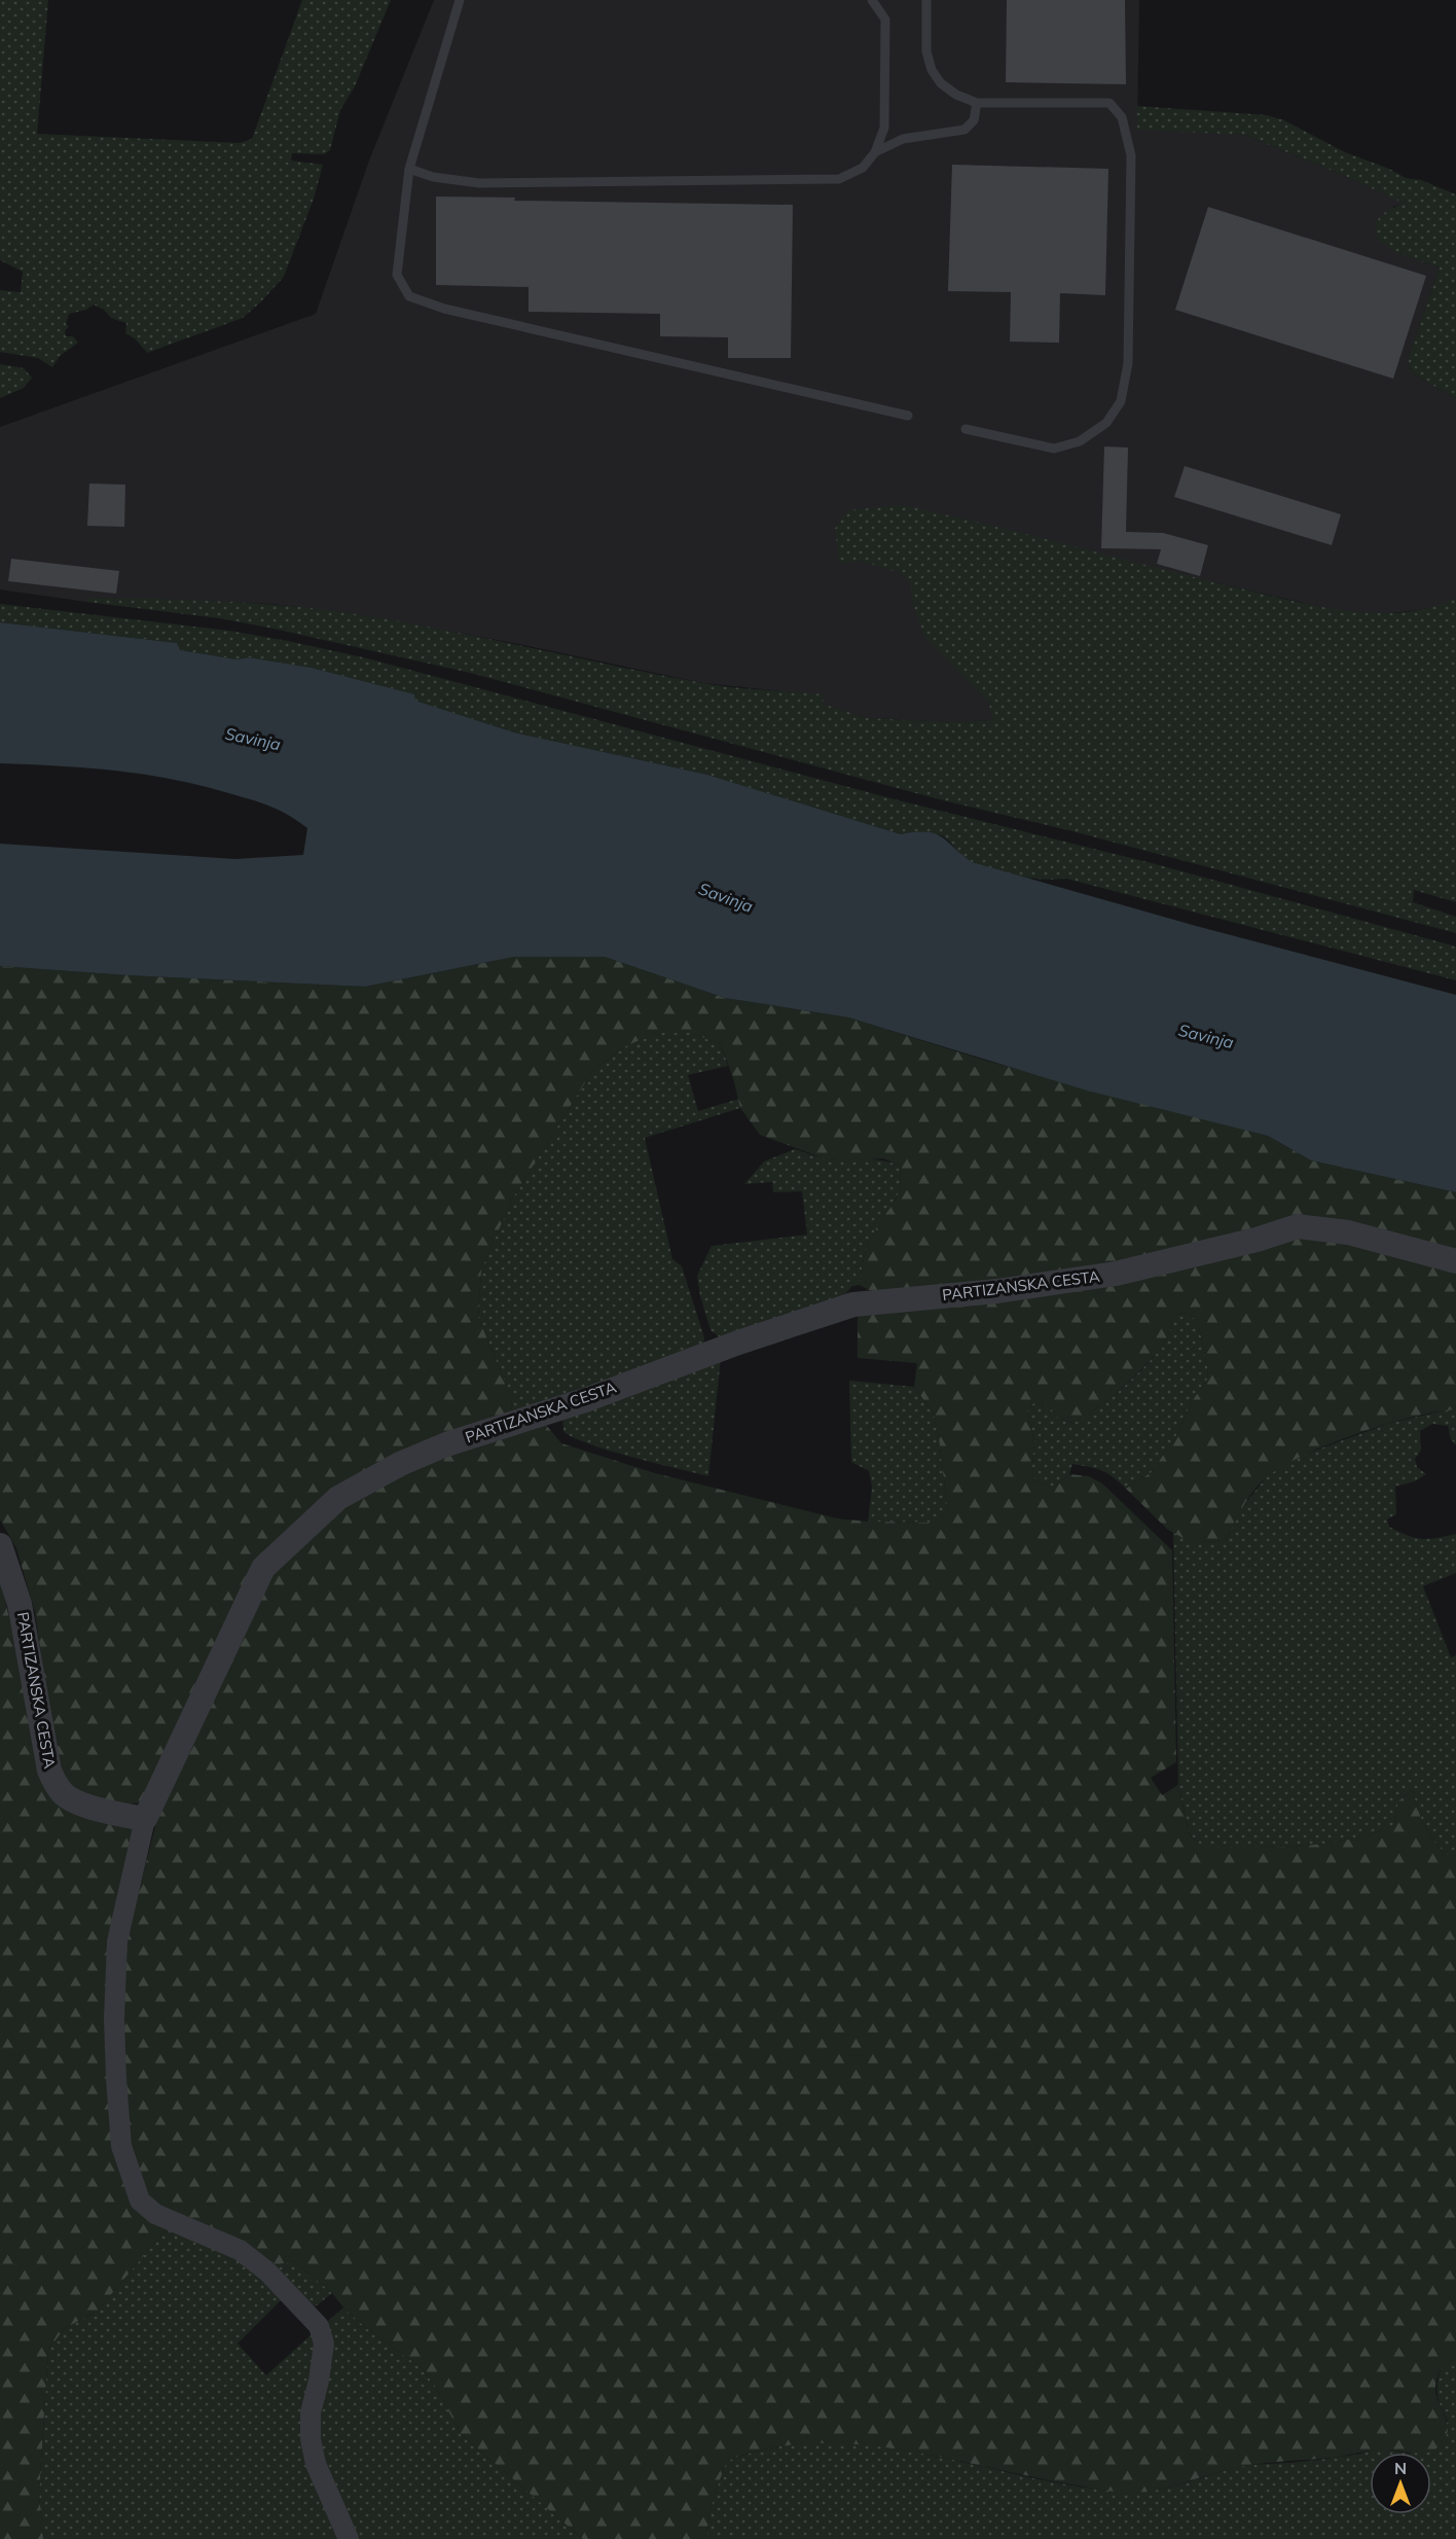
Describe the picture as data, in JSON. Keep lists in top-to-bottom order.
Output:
{
  "streets": {
    "street": ["PARTIZANSKA CESTA"]
  },
  "water": ["Savinja"],
  "north": "top"
}
